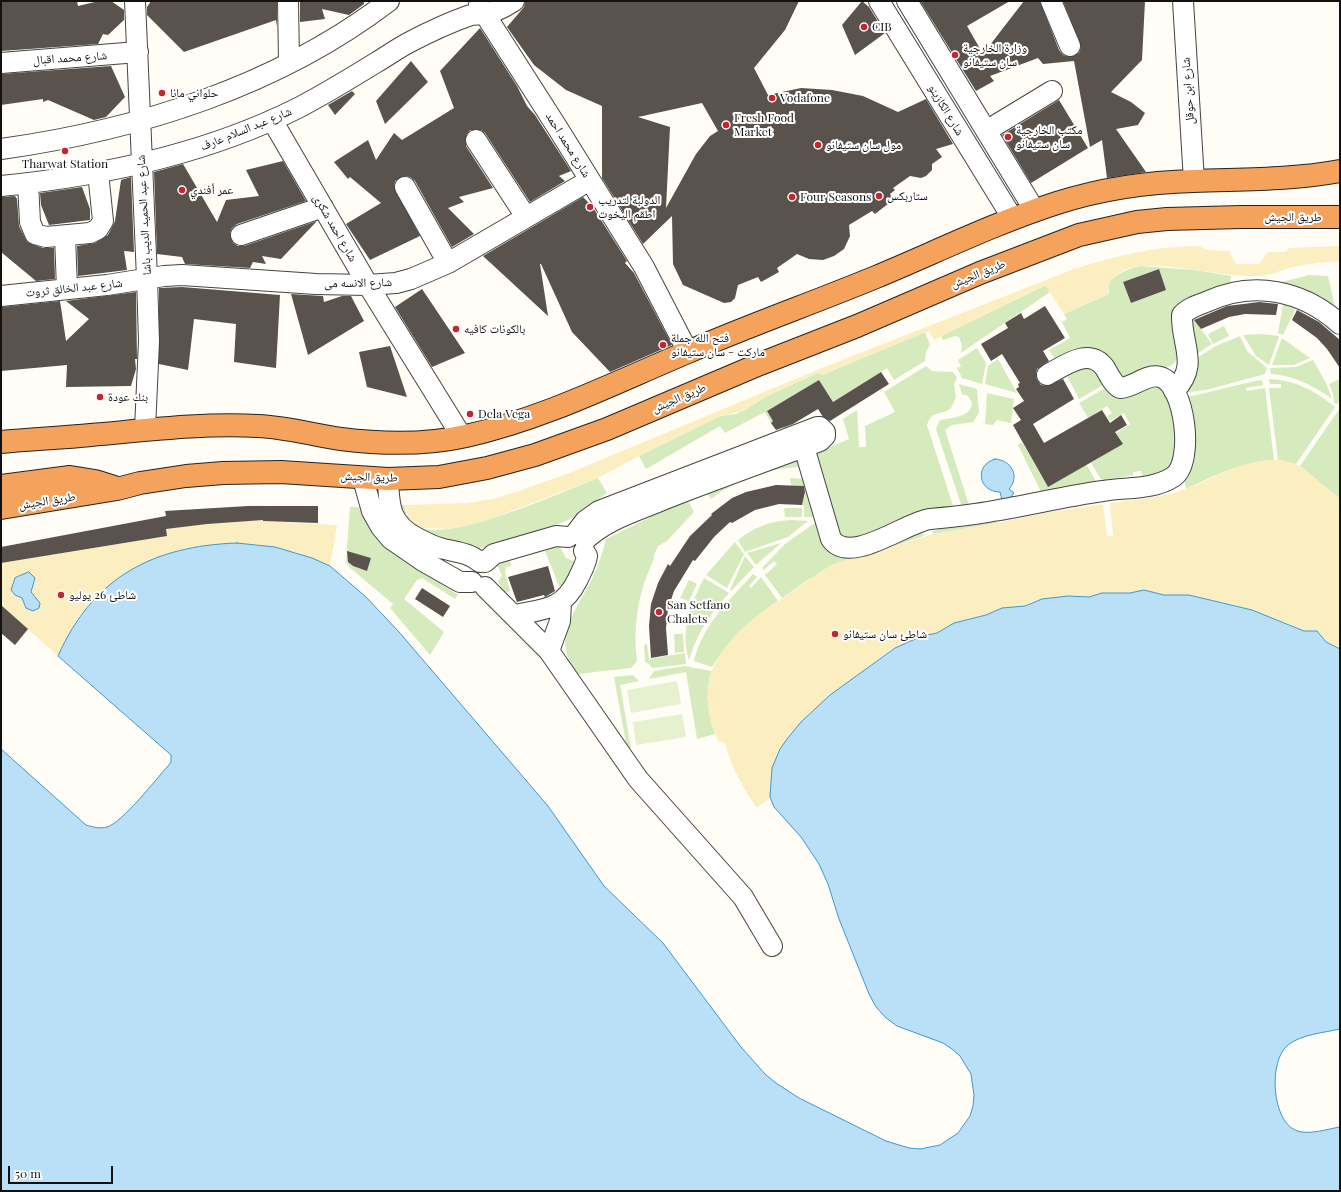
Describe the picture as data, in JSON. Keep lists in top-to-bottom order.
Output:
{
  "streets": {
    "highway": ["طريق الجيش"],
    "street": [
      "شارع محمد اقبال",
      "شارع ابن حوقل",
      "شارع الكازينو",
      "شارع عبد السلام عارف",
      "شارع محمد احمد",
      "شارع عبد الحميد الديب باشا",
      "شارع احمد شكرى",
      "شارع الانسه مى",
      "شارع عبد الخالق ثروت"
    ]
  },
  "crossings": [
    ["شارع محمد اقبال", "شارع عبد الحميد الديب باشا"],
    ["شارع عبد السلام عارف", "شارع محمد احمد"],
    ["شارع عبد السلام عارف", "شارع عبد الحميد الديب باشا"],
    ["شارع عبد السلام عارف", "شارع احمد شكرى"],
    ["شارع محمد احمد", "شارع الانسه مى"],
    ["شارع عبد الحميد الديب باشا", "شارع الانسه مى"],
    ["شارع عبد الحميد الديب باشا", "شارع عبد الخالق ثروت"],
    ["شارع احمد شكرى", "شارع الانسه مى"],
    ["شارع الانسه مى", "شارع عبد الخالق ثروت"]
  ],
  "places": [
    "CIB",
    "وزارة الخارجية سان ستيفانو",
    "حلواني مانا",
    "Vodafone",
    "Fresh Food Market",
    "مكتب الخارجية سان ستيفانو",
    "مول سان ستيفانو",
    "Tharwat Station",
    "عمر أفندي",
    "ستاربكس",
    "Four Seasons",
    "الدولبة لتدريب اطقم اليخوت",
    "بالكونات كافيه",
    "فتح الله جملة ماركت - سان ستيفانو",
    "بنك عودة",
    "Dela Vega",
    "شاطئ 26 يوليو",
    "San Setfano Chalets",
    "شاطئ سان ستيفانو"
  ],
  "scale_bar": "50 m"
}
